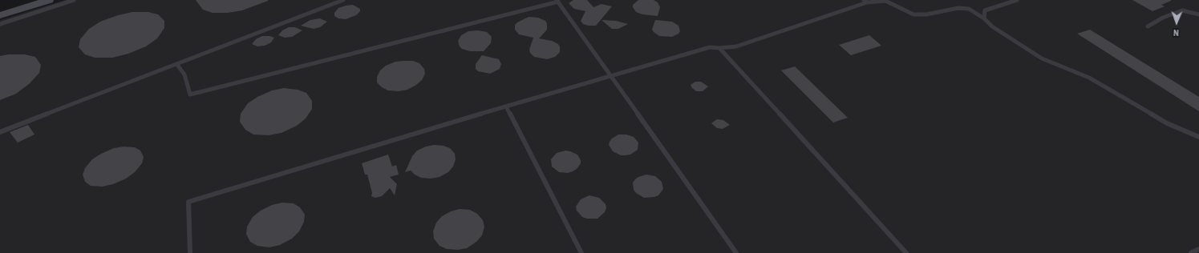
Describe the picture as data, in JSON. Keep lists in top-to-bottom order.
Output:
{
  "north": "bottom"
}
